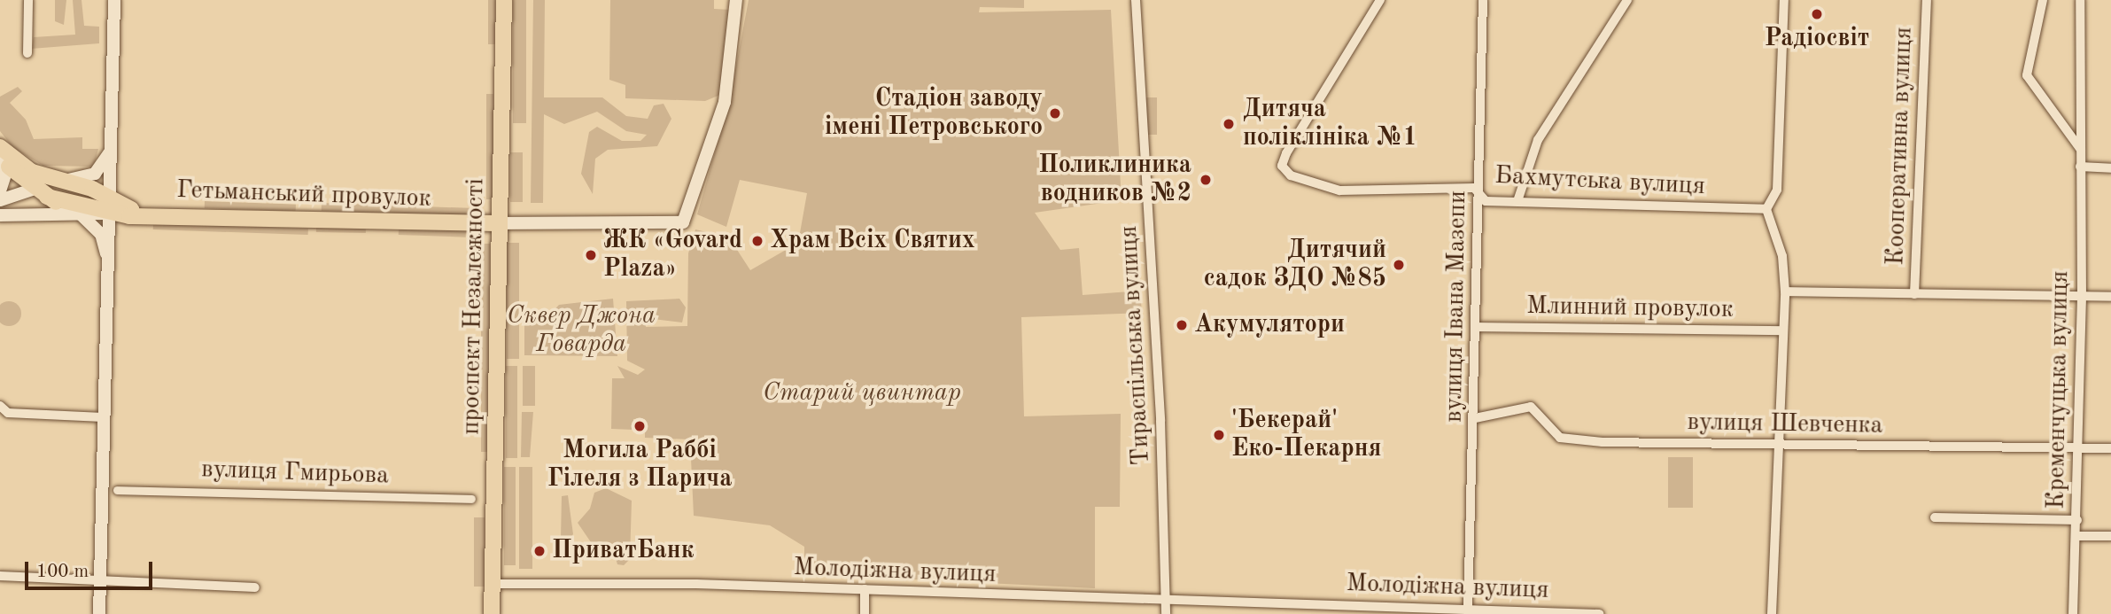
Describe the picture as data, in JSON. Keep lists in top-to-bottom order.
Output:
{
  "streets": {
    "main road": ["Гетьманський провулок", "проспект Незалежності"],
    "street": [
      "Кооперативна вулиця",
      "Бахмутська вулиця",
      "вулиця Івана Мазепи",
      "Млинний провулок",
      "Тираспільська вулиця",
      "Кременчуцька вулиця",
      "вулиця Шевченка",
      "вулиця Гмирьова",
      "Молодіжна вулиця"
    ]
  },
  "crossings": [
    ["Бахмутська вулиця", "вулиця Івана Мазепи"],
    ["Гетьманський провулок", "проспект Незалежності"],
    ["проспект Незалежності", "Молодіжна вулиця"],
    ["вулиця Івана Мазепи", "Млинний провулок"],
    ["вулиця Івана Мазепи", "вулиця Шевченка"],
    ["вулиця Івана Мазепи", "Молодіжна вулиця"],
    ["Тираспільська вулиця", "Молодіжна вулиця"],
    ["Кременчуцька вулиця", "вулиця Шевченка"]
  ],
  "parks": ["Сквер Джона Говарда", "Старий цвинтар"],
  "places": [
    "Радіосвіт",
    "Стадіон заводу імені Петровського",
    "Дитяча поліклініка №1",
    "Поликлиника водников №2",
    "Храм Всіх Святих",
    "ЖК «Govard Plaza»",
    "Дитячий садок ЗДО №85",
    "Акумулятори",
    "Могила Раббі Гілеля з Парича",
    "'Бекерай' Еко-Пекарня",
    "ПриватБанк"
  ],
  "scale_bar": "100 m"
}
